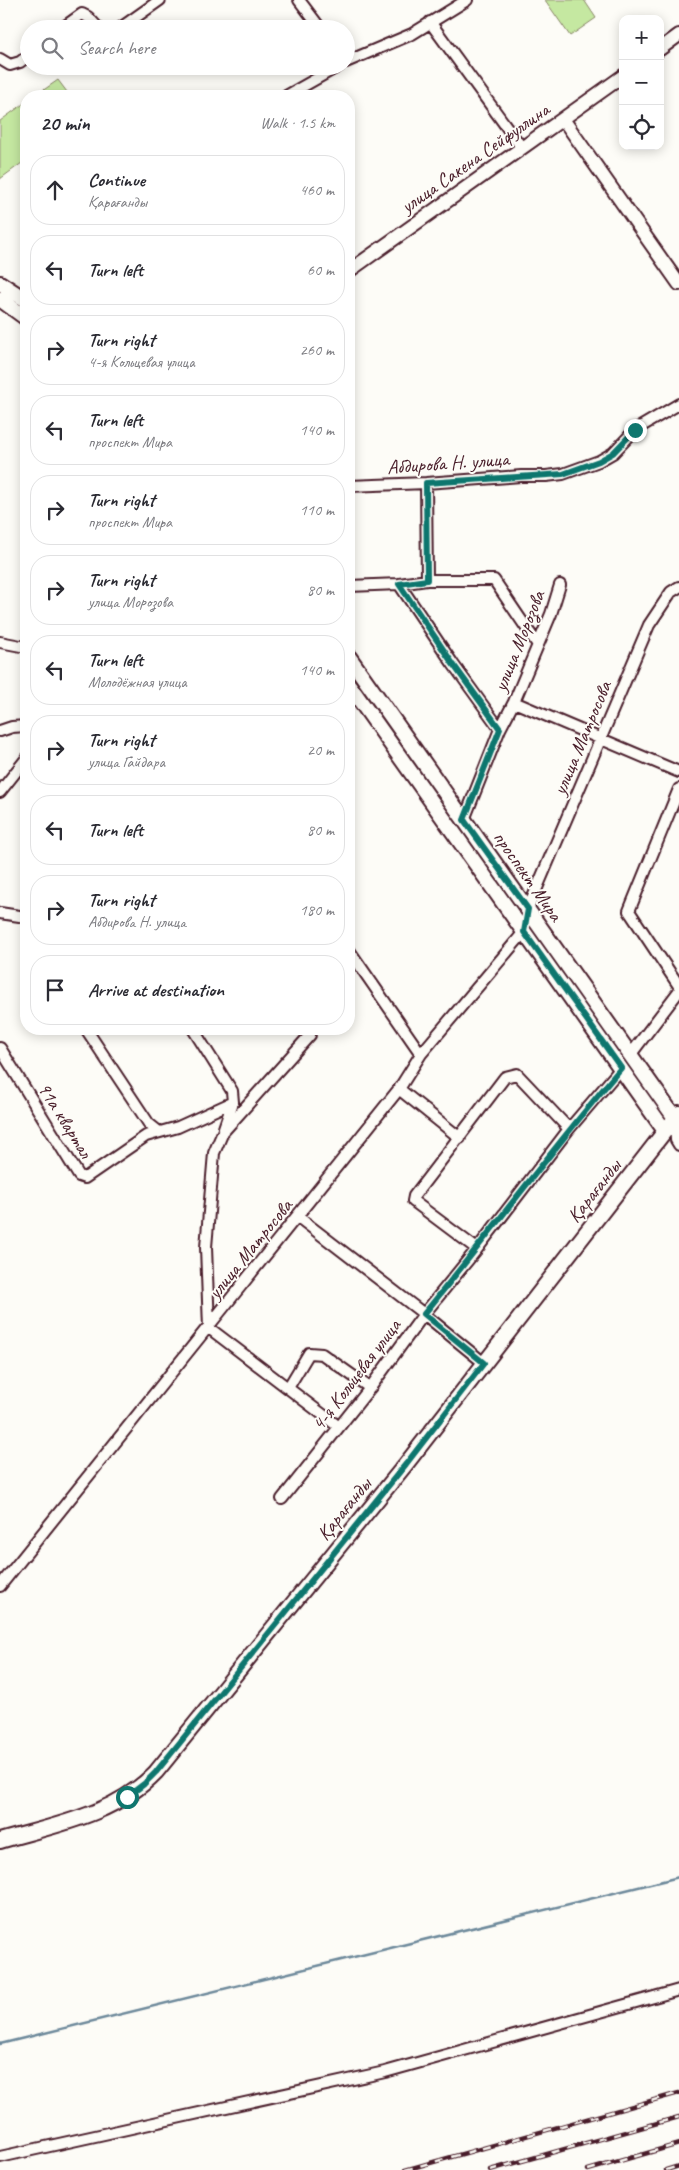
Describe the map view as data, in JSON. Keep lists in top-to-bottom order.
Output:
{
  "streets": {
    "main road": ["проспект Мира", "Қарағанды"],
    "street": [
      "улица Сакена Сейфуллина",
      "Абдирова Н. улица",
      "улица Морозова",
      "улица Матросова",
      "91а квартал",
      "4-я Кольцевая улица"
    ]
  },
  "crossings": [
    ["улица Морозова", "проспект Мира"],
    ["улица Матросова", "проспект Мира"],
    ["проспект Мира", "Қарағанды"],
    ["проспект Мира", "4-я Кольцевая улица"]
  ],
  "page": {
    "map_buttons": ["+", "−"],
    "search": "Search here",
    "heading": ["20 min", "Walk · 1.5 km"],
    "list": [
      ["Continue", "Қарағанды", "460 m"],
      ["Turn left", "60 m"],
      ["Turn right", "4-я Кольцевая улица", "260 m"],
      ["Turn left", "проспект Мира", "140 m"],
      ["Turn right", "проспект Мира", "110 m"],
      ["Turn right", "улица Морозова", "80 m"],
      ["Turn left", "Молодёжная улица", "140 m"],
      ["Turn right", "улица Гайдара", "20 m"],
      ["Turn left", "80 m"],
      ["Turn right", "Абдирова Н. улица", "180 m"],
      "Arrive at destination"
    ]
  }
}
